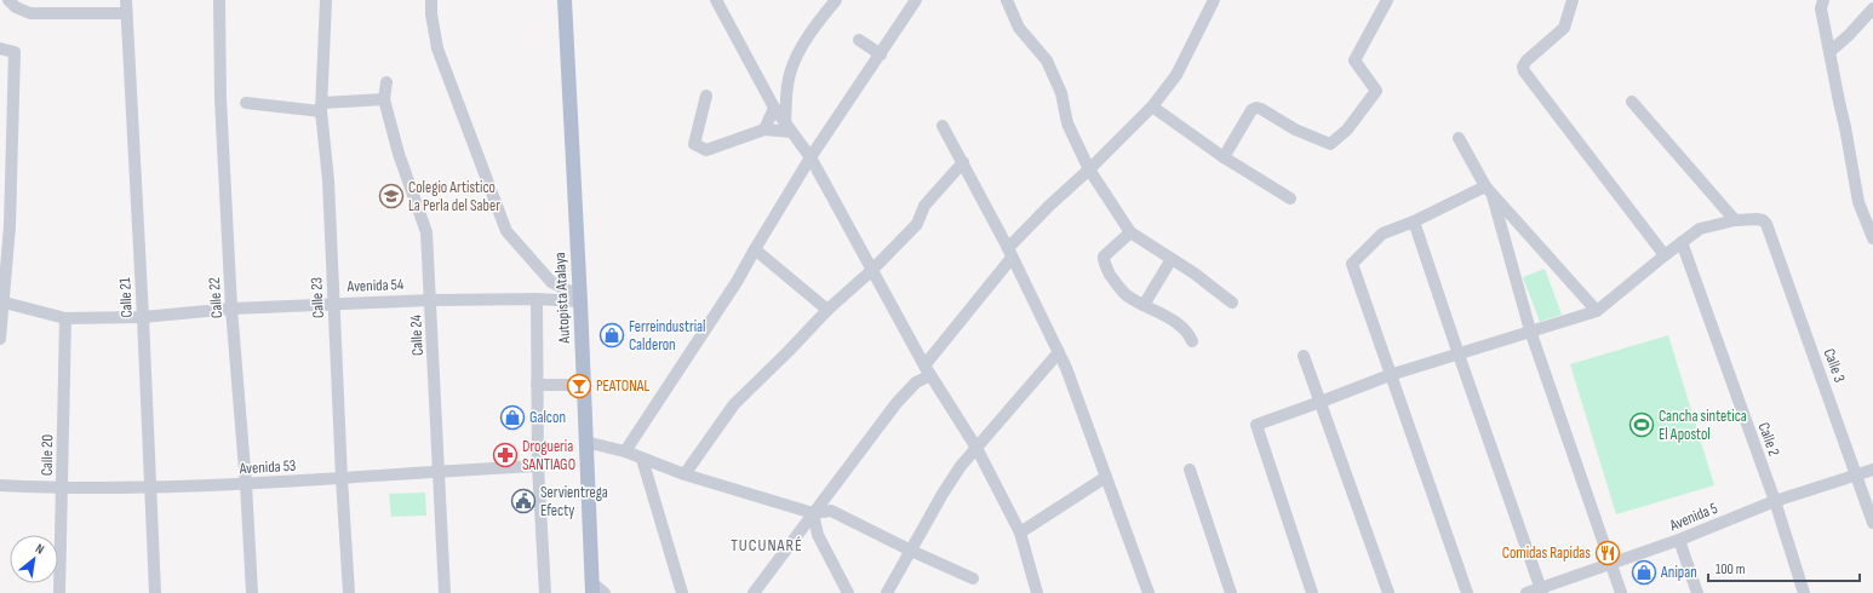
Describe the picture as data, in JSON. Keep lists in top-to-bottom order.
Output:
{
  "streets": {
    "main road": ["Autopista Atalaya"],
    "street": [
      "Avenida 54",
      "Calle 21",
      "Calle 22",
      "Calle 23",
      "Calle 24",
      "Calle 3",
      "Calle 2",
      "Calle 20",
      "Avenida 53",
      "Avenida 5"
    ]
  },
  "crossings": [
    ["Avenida 54", "Calle 21"],
    ["Avenida 54", "Calle 22"],
    ["Avenida 54", "Calle 23"],
    ["Avenida 54", "Autopista Atalaya"],
    ["Avenida 54", "Calle 24"],
    ["Avenida 54", "Calle 20"],
    ["Calle 21", "Avenida 53"],
    ["Calle 22", "Avenida 53"],
    ["Calle 23", "Avenida 53"],
    ["Calle 24", "Avenida 53"],
    ["Calle 3", "Avenida 5"],
    ["Calle 2", "Avenida 5"],
    ["Calle 20", "Avenida 53"]
  ],
  "districts": ["TUCUNARÉ"],
  "places": {
    "school or university": ["Colegio Artistico La Perla del Saber"],
    "shop": ["Ferreindustrial Calderon", "Galcon", "Anipan"],
    "bar": ["PEATONAL"],
    "sports": ["Cancha sintetica El Apostol"],
    "pharmacy": ["Drogueria SANTIAGO"],
    "public building": ["Servientrega Efecty"],
    "restaurant": ["Comidas Rapidas"]
  },
  "scale_bar": "100 m",
  "north": "top right"
}
